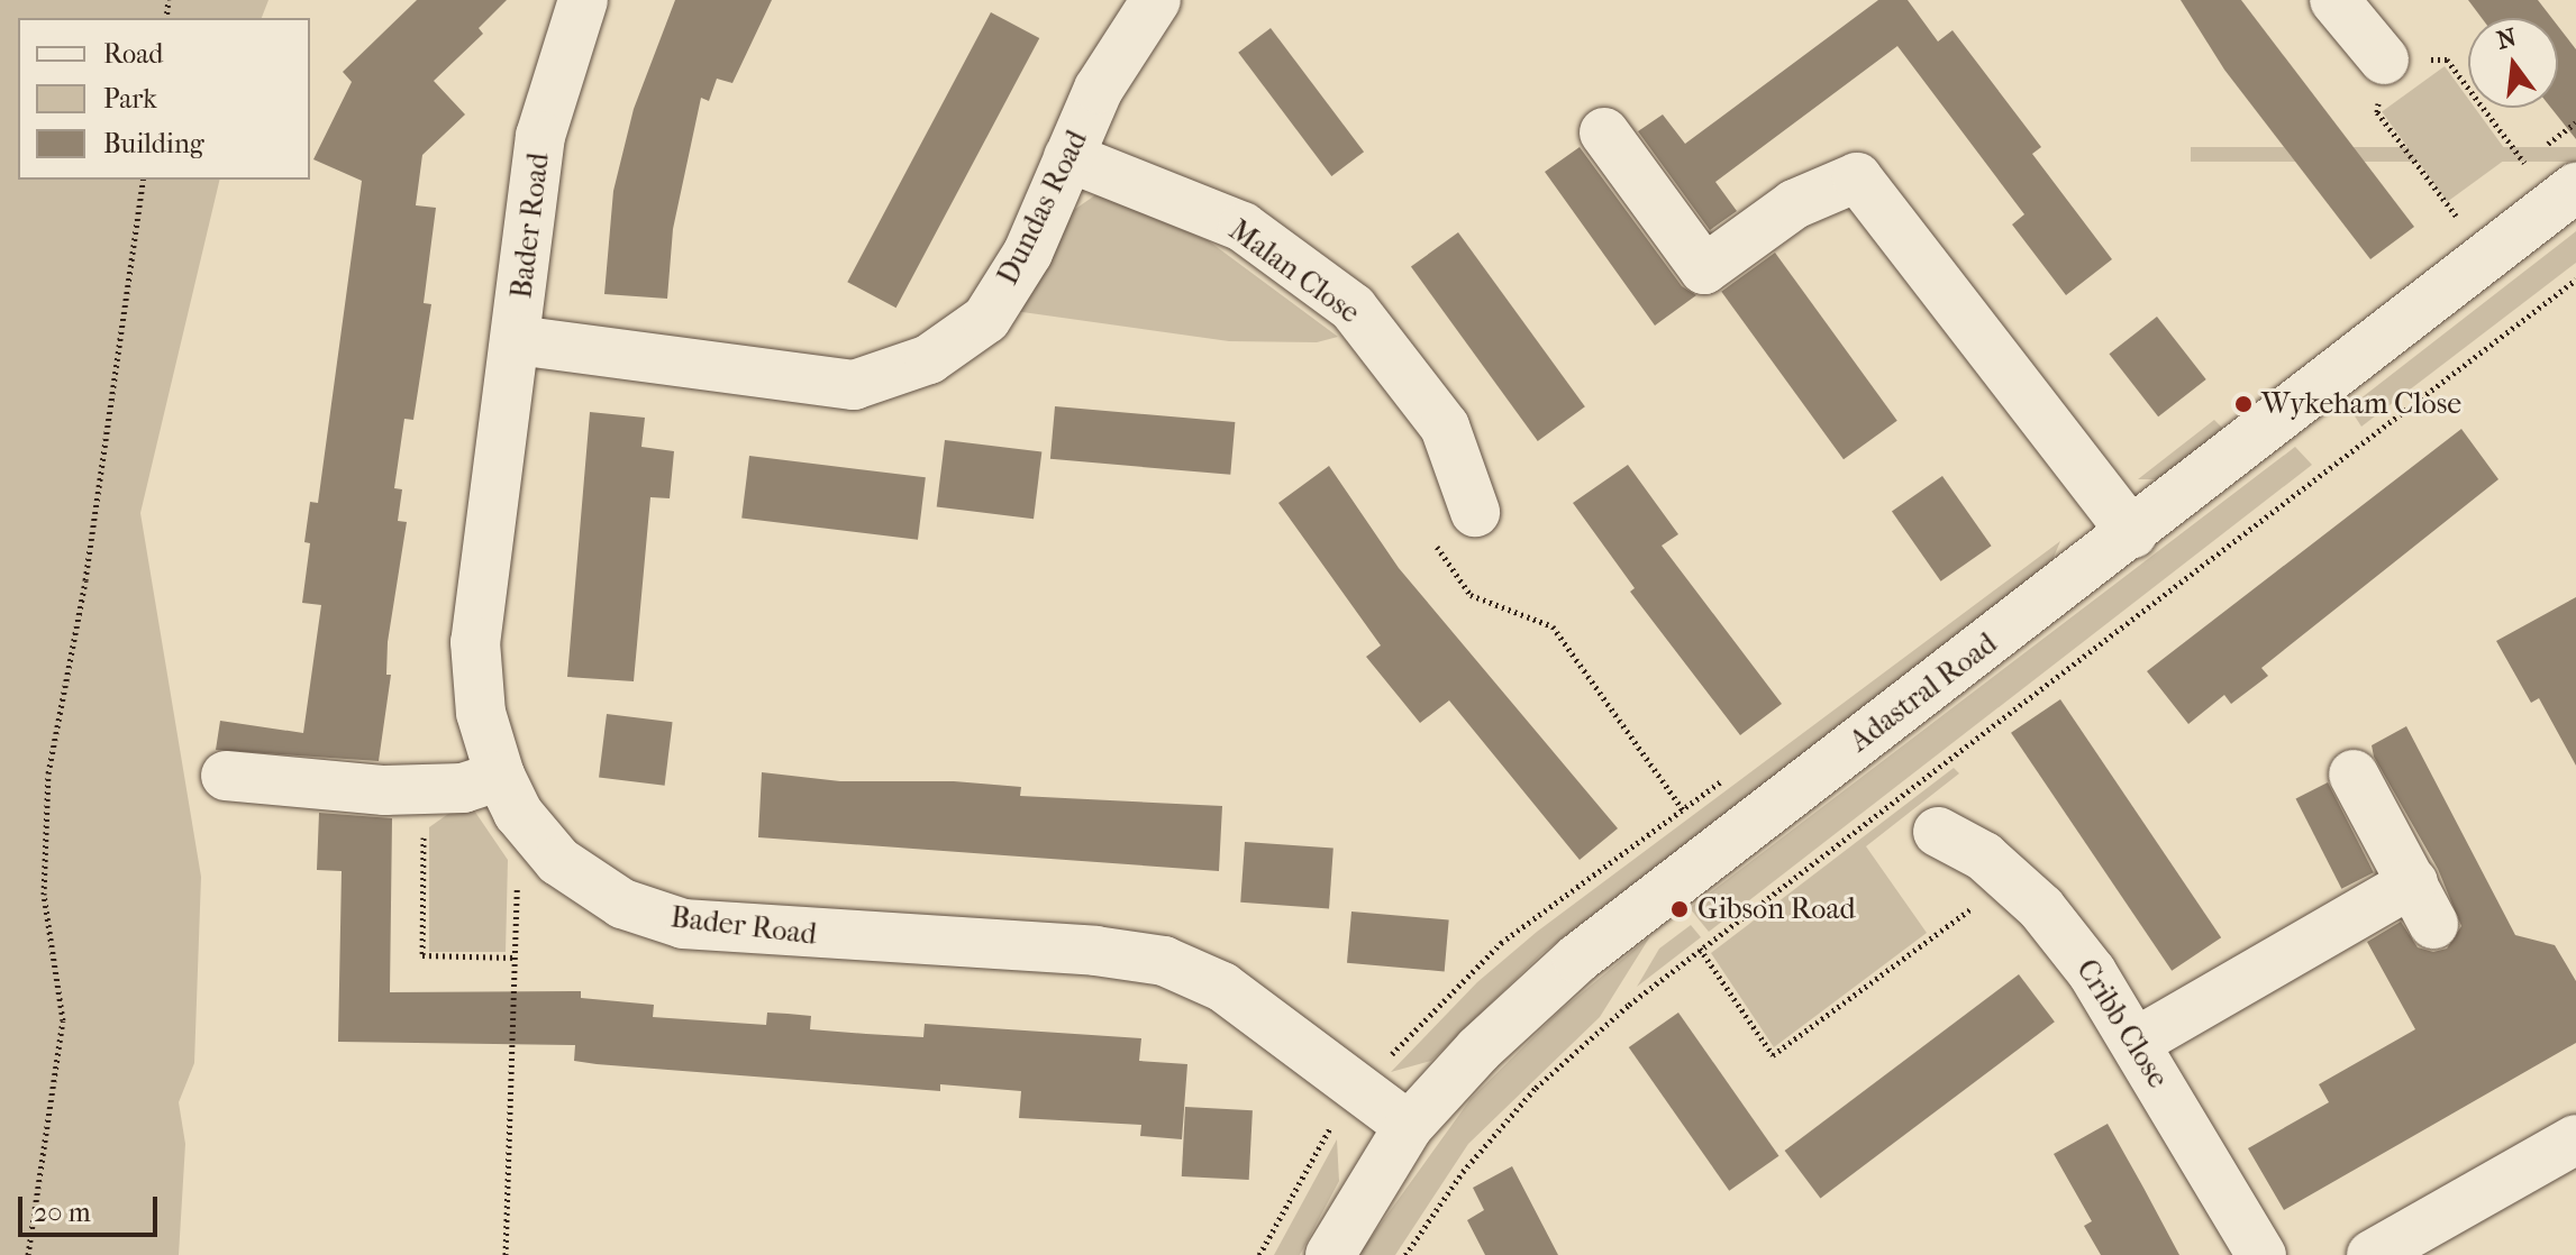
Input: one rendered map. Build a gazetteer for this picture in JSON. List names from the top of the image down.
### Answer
{
  "streets": {
    "street": [
      "Dundas Road",
      "Bader Road",
      "Malan Close",
      "Adastral Road",
      "Cribb Close"
    ]
  },
  "crossings": [
    ["Dundas Road", "Bader Road"],
    ["Dundas Road", "Malan Close"],
    ["Bader Road", "Adastral Road"]
  ],
  "places": ["Wykeham Close", "Gibson Road"],
  "legend": ["Road", "Park", "Building"],
  "scale_bar": "20 m",
  "north": "top"
}
